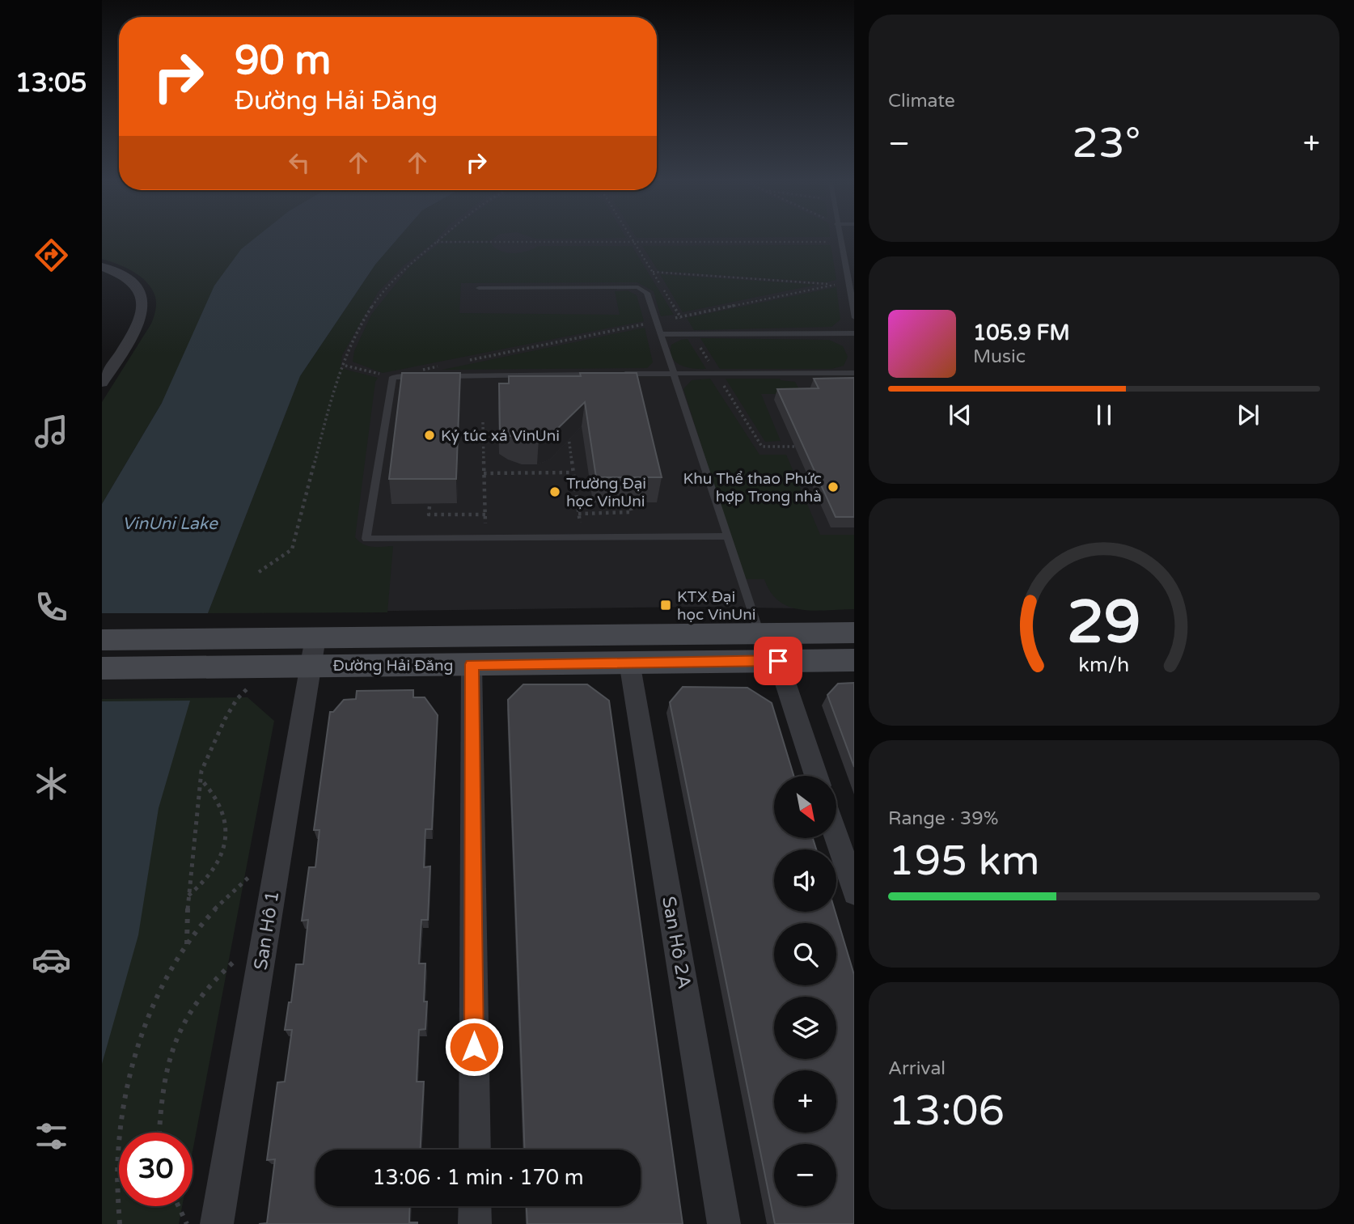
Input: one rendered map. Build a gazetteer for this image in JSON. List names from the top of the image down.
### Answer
{
  "streets": {
    "street": ["Đường Hải Đăng", "San Hô 1", "San Hô 2A"]
  },
  "crossings": [
    ["Đường Hải Đăng", "San Hô 1"],
    ["Đường Hải Đăng", "San Hô 2A"]
  ],
  "water": ["VinUni Lake"],
  "places": {
    "other": ["Ký túc xá VinUni", "Khu Thể thao Phức hợp Trong nhà", "Trường Đại học VinUni"],
    "transit": ["KTX Đại học VinUni"]
  },
  "north": "bottom right",
  "page": {
    "tabs": "13:05",
    "tile": [
      "Climate",
      ["Range · 39%", "195 km"],
      ["Arrival", "13:06"]
    ],
    "turn": ["90 m", "Đường Hải Đăng"],
    "heat": ["−", "23°", "+"],
    "song": ["105.9 FM", "Music"],
    "map_buttons": ["+", "−"],
    "limit": "30",
    "trip": "13:06 · 1 min · 170 m",
    "gauge": ["29", "km/h"]
  }
}
